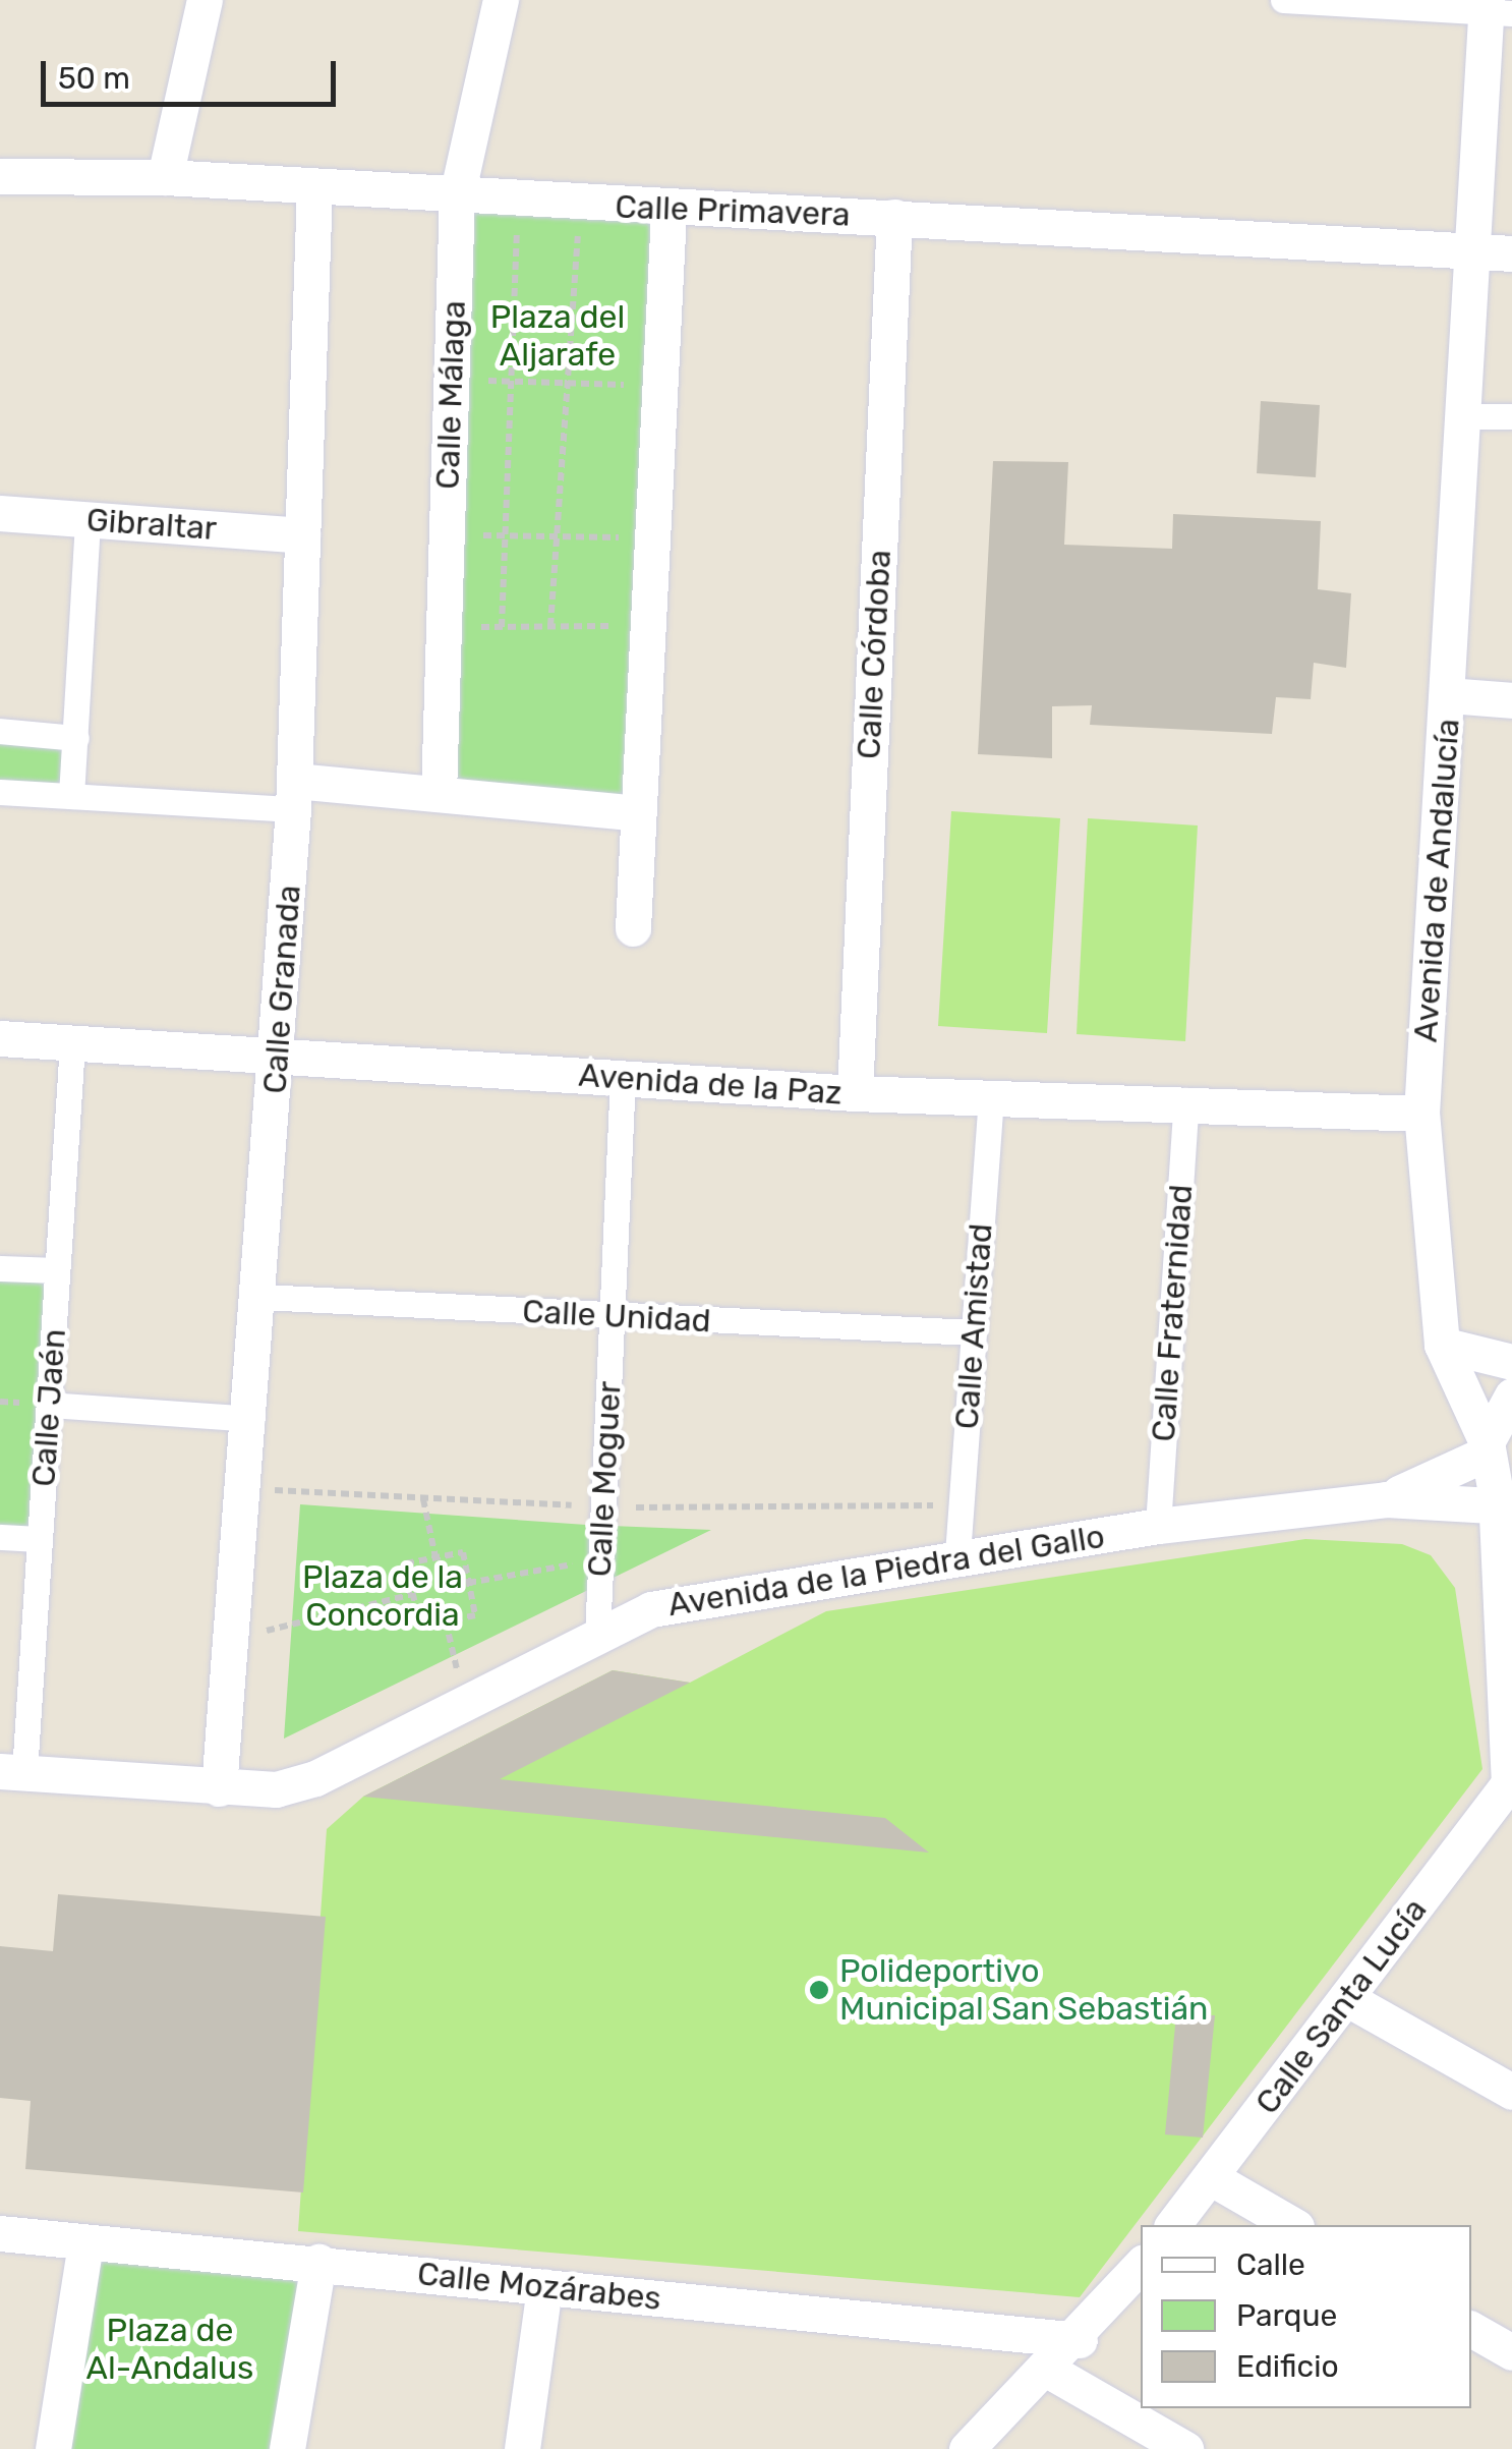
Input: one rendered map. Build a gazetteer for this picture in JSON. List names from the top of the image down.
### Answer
{
  "streets": {
    "street": [
      "Calle Primavera",
      "Calle Málaga",
      "Gibraltar",
      "Calle Córdoba",
      "Avenida de Andalucía",
      "Calle Granada",
      "Avenida de la Paz",
      "Calle Fraternidad",
      "Calle Unidad",
      "Calle Amistad",
      "Calle Jaén",
      "Calle Moguer",
      "Avenida de la Piedra del Gallo",
      "Calle Santa Lucía",
      "Calle Mozárabes"
    ]
  },
  "crossings": [
    ["Calle Primavera", "Calle Málaga"],
    ["Calle Primavera", "Calle Córdoba"],
    ["Calle Primavera", "Avenida de Andalucía"],
    ["Calle Primavera", "Calle Granada"],
    ["Gibraltar", "Calle Granada"],
    ["Calle Córdoba", "Avenida de la Paz"],
    ["Avenida de Andalucía", "Avenida de la Paz"],
    ["Avenida de Andalucía", "Avenida de la Piedra del Gallo"],
    ["Avenida de Andalucía", "Calle Santa Lucía"],
    ["Calle Granada", "Avenida de la Paz"],
    ["Calle Granada", "Calle Unidad"],
    ["Calle Granada", "Avenida de la Piedra del Gallo"],
    ["Avenida de la Paz", "Calle Fraternidad"],
    ["Avenida de la Paz", "Calle Amistad"],
    ["Avenida de la Paz", "Calle Jaén"],
    ["Avenida de la Paz", "Calle Moguer"],
    ["Calle Fraternidad", "Avenida de la Piedra del Gallo"],
    ["Calle Unidad", "Calle Amistad"],
    ["Calle Unidad", "Calle Moguer"],
    ["Calle Amistad", "Avenida de la Piedra del Gallo"],
    ["Calle Jaén", "Avenida de la Piedra del Gallo"],
    ["Calle Moguer", "Avenida de la Piedra del Gallo"],
    ["Avenida de la Piedra del Gallo", "Calle Santa Lucía"]
  ],
  "parks": ["Plaza del Aljarafe", "Plaza de la Concordia", "Plaza de Al-Andalus"],
  "places": ["Polideportivo Municipal San Sebastián"],
  "legend": ["Calle", "Parque", "Edificio"],
  "scale_bar": "50 m"
}
